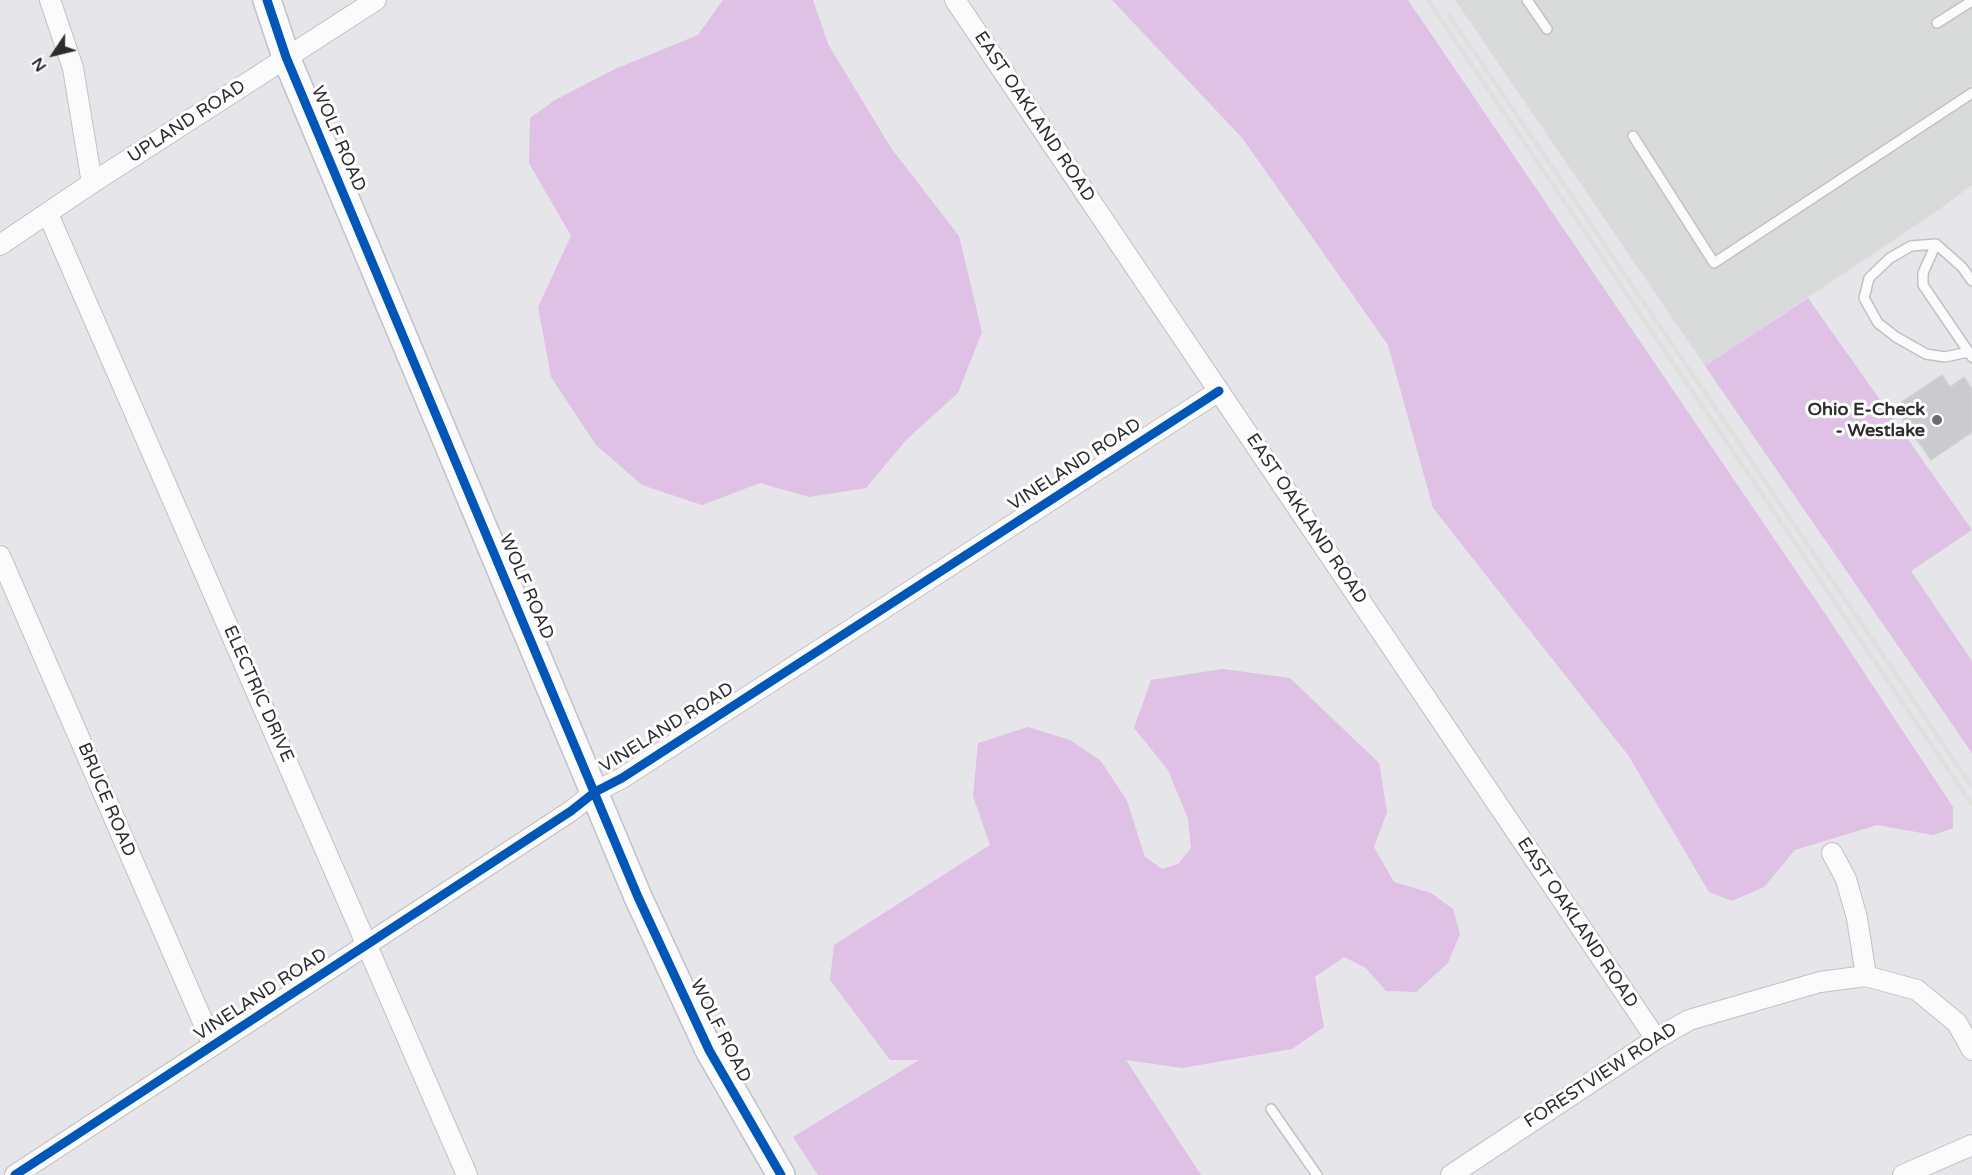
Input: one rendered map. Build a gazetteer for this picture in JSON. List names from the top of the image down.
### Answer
{
  "streets": {
    "street": [
      "EAST OAKLAND ROAD",
      "UPLAND ROAD",
      "WOLF ROAD",
      "VINELAND ROAD",
      "ELECTRIC DRIVE",
      "BRUCE ROAD",
      "FORESTVIEW ROAD"
    ]
  },
  "crossings": [
    ["EAST OAKLAND ROAD", "VINELAND ROAD"],
    ["EAST OAKLAND ROAD", "FORESTVIEW ROAD"],
    ["UPLAND ROAD", "WOLF ROAD"],
    ["UPLAND ROAD", "ELECTRIC DRIVE"],
    ["WOLF ROAD", "VINELAND ROAD"],
    ["VINELAND ROAD", "ELECTRIC DRIVE"],
    ["VINELAND ROAD", "BRUCE ROAD"]
  ],
  "places": ["Ohio E-Check - Westlake"],
  "north": "bottom left"
}
